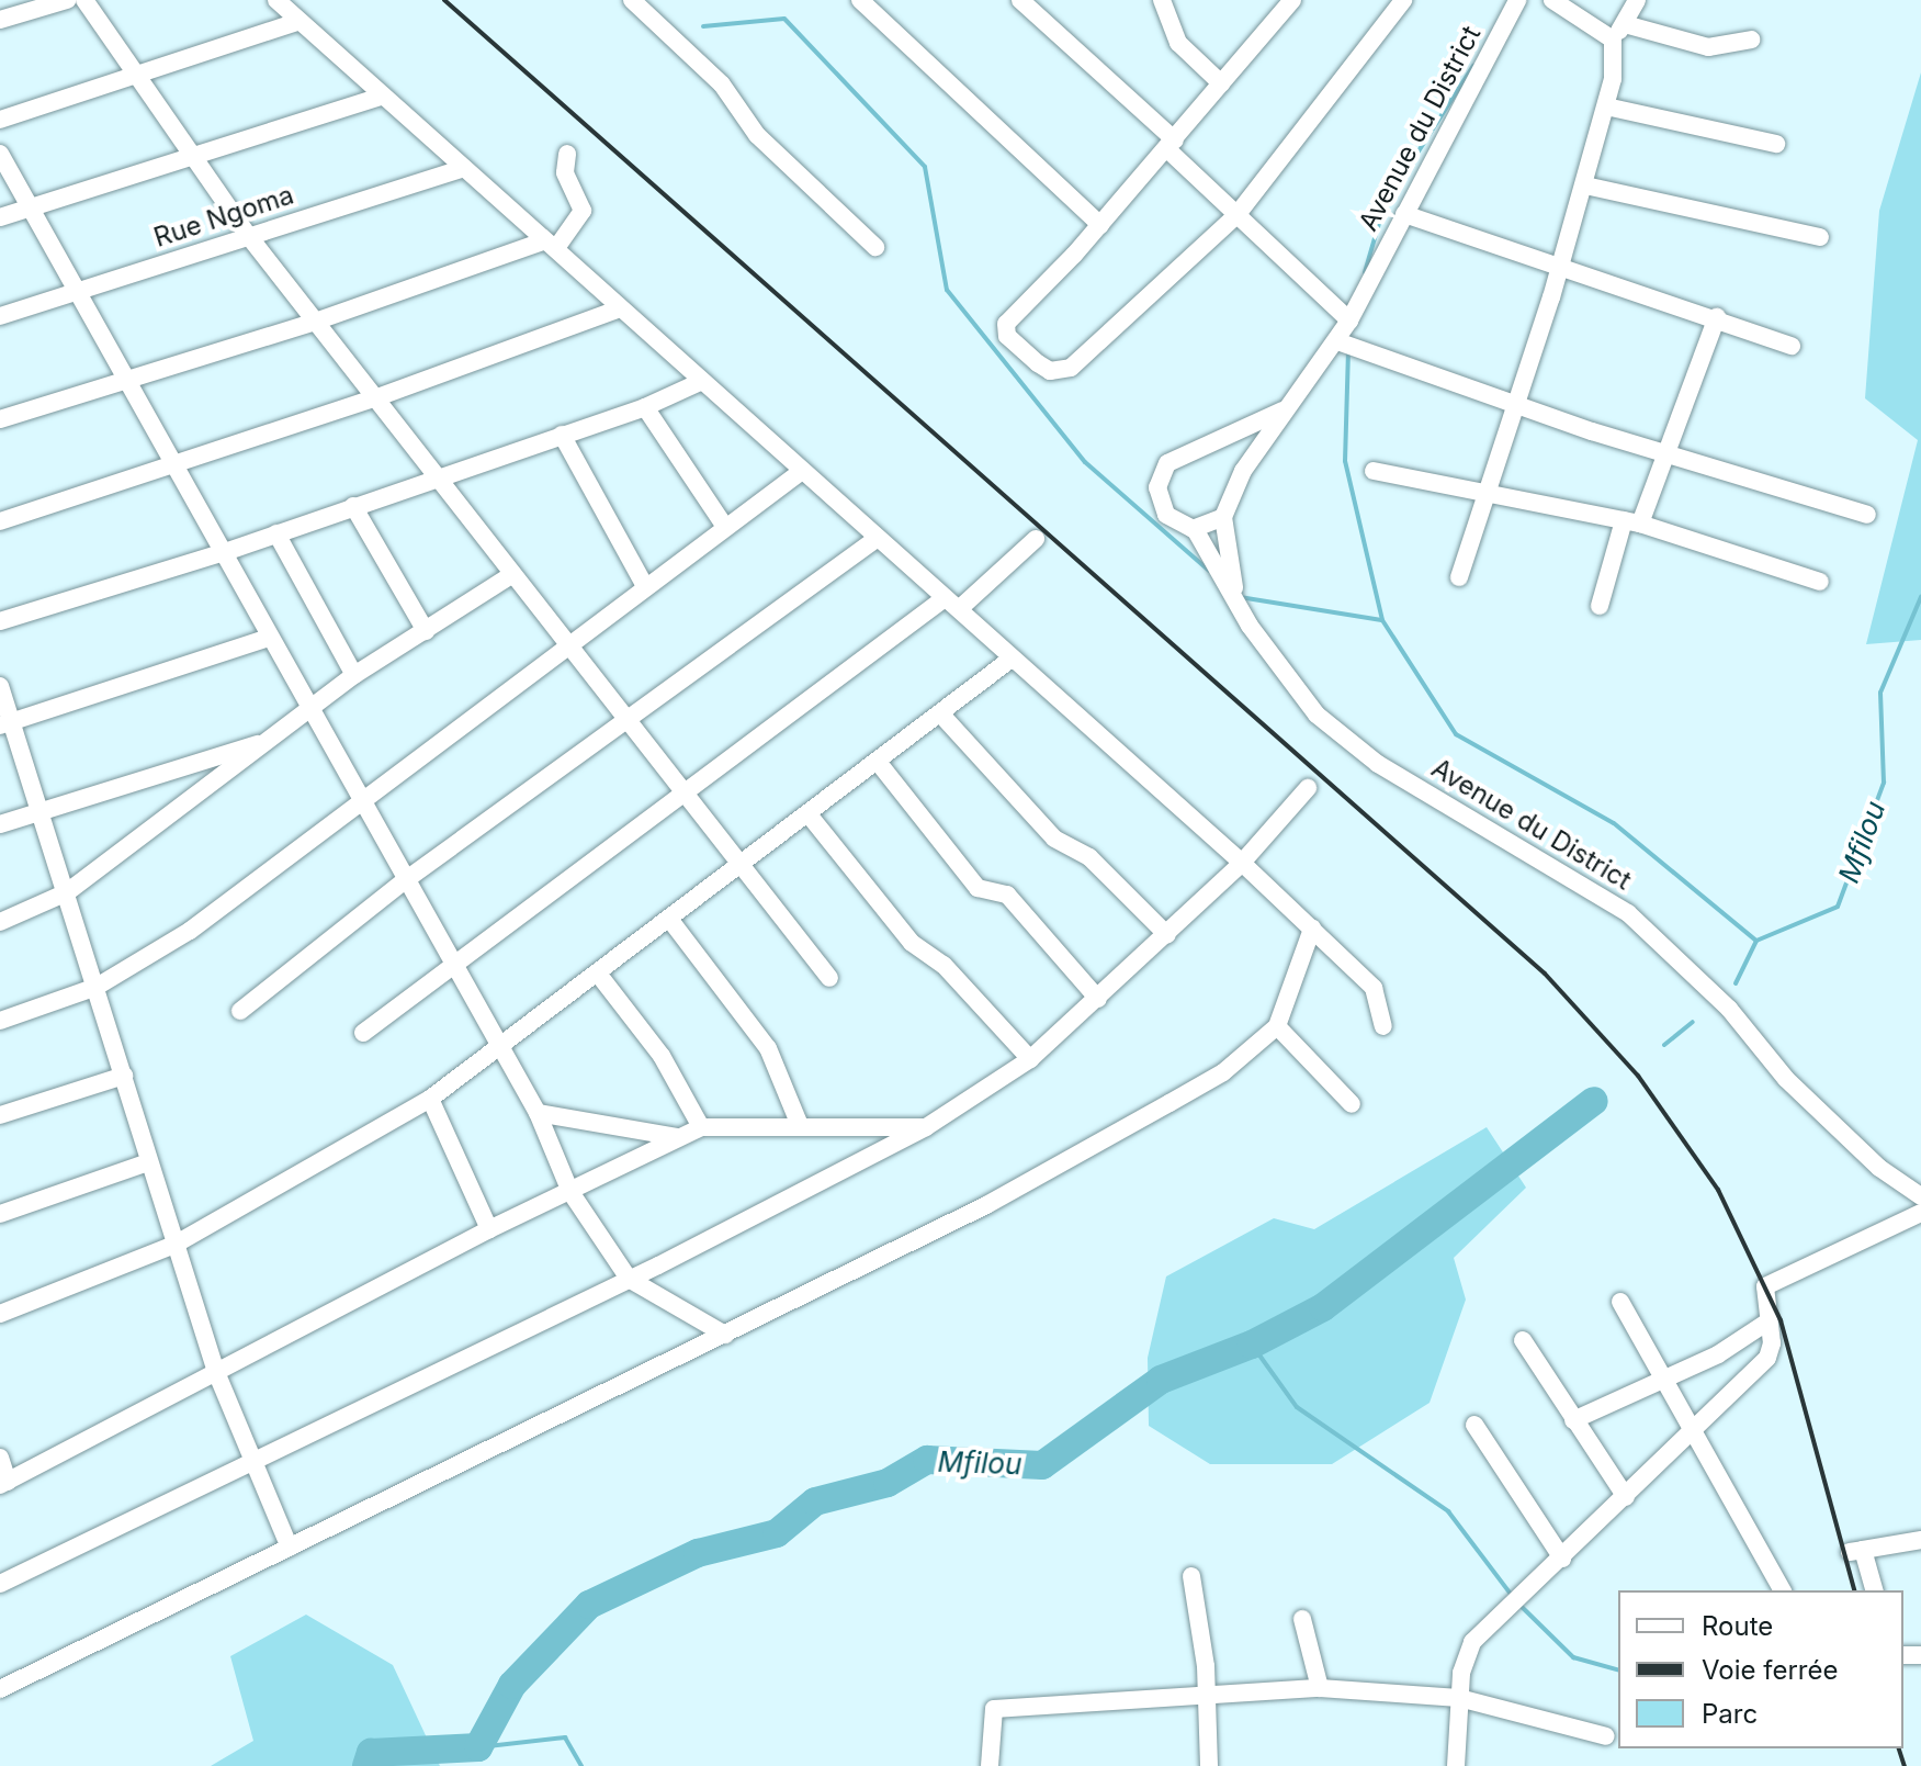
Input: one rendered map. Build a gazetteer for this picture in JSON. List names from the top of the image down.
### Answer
{
  "streets": {
    "street": ["Avenue du District", "Rue Ngoma"]
  },
  "water": ["Mfilou"],
  "legend": ["Route", "Voie ferrée", "Parc"]
}
